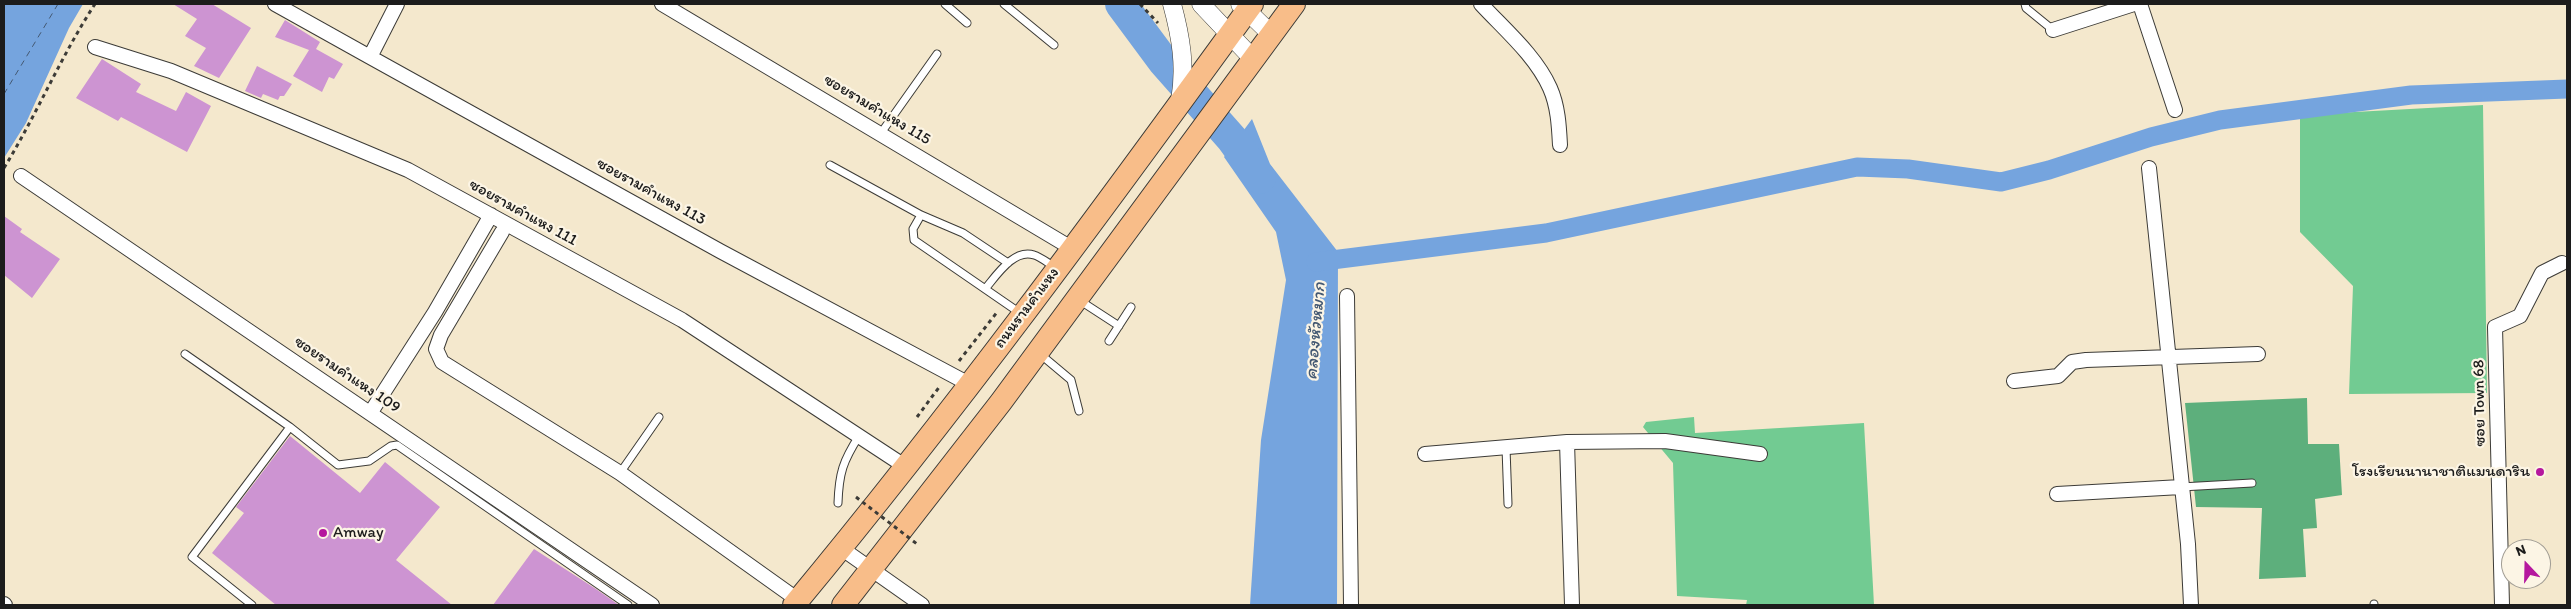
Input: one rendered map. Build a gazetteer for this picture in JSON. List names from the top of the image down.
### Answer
{
  "streets": {
    "main road": ["ถนนรามคำแหง"],
    "street": [
      "ซอยรามคำแหง 115",
      "ซอยรามคำแหง 113",
      "ซอยรามคำแหง 111",
      "ซอยรามคำแหง 109",
      "ซอย Town 68"
    ]
  },
  "crossings": [
    ["ซอยรามคำแหง 115", "ถนนรามคำแหง"],
    ["ซอยรามคำแหง 113", "ถนนรามคำแหง"],
    ["ซอยรามคำแหง 111", "ถนนรามคำแหง"]
  ],
  "water": ["คลองหัวหมาก"],
  "places": ["โรงเรียนนานาชาติแมนดาริน", "Amway"],
  "north": "top"
}
